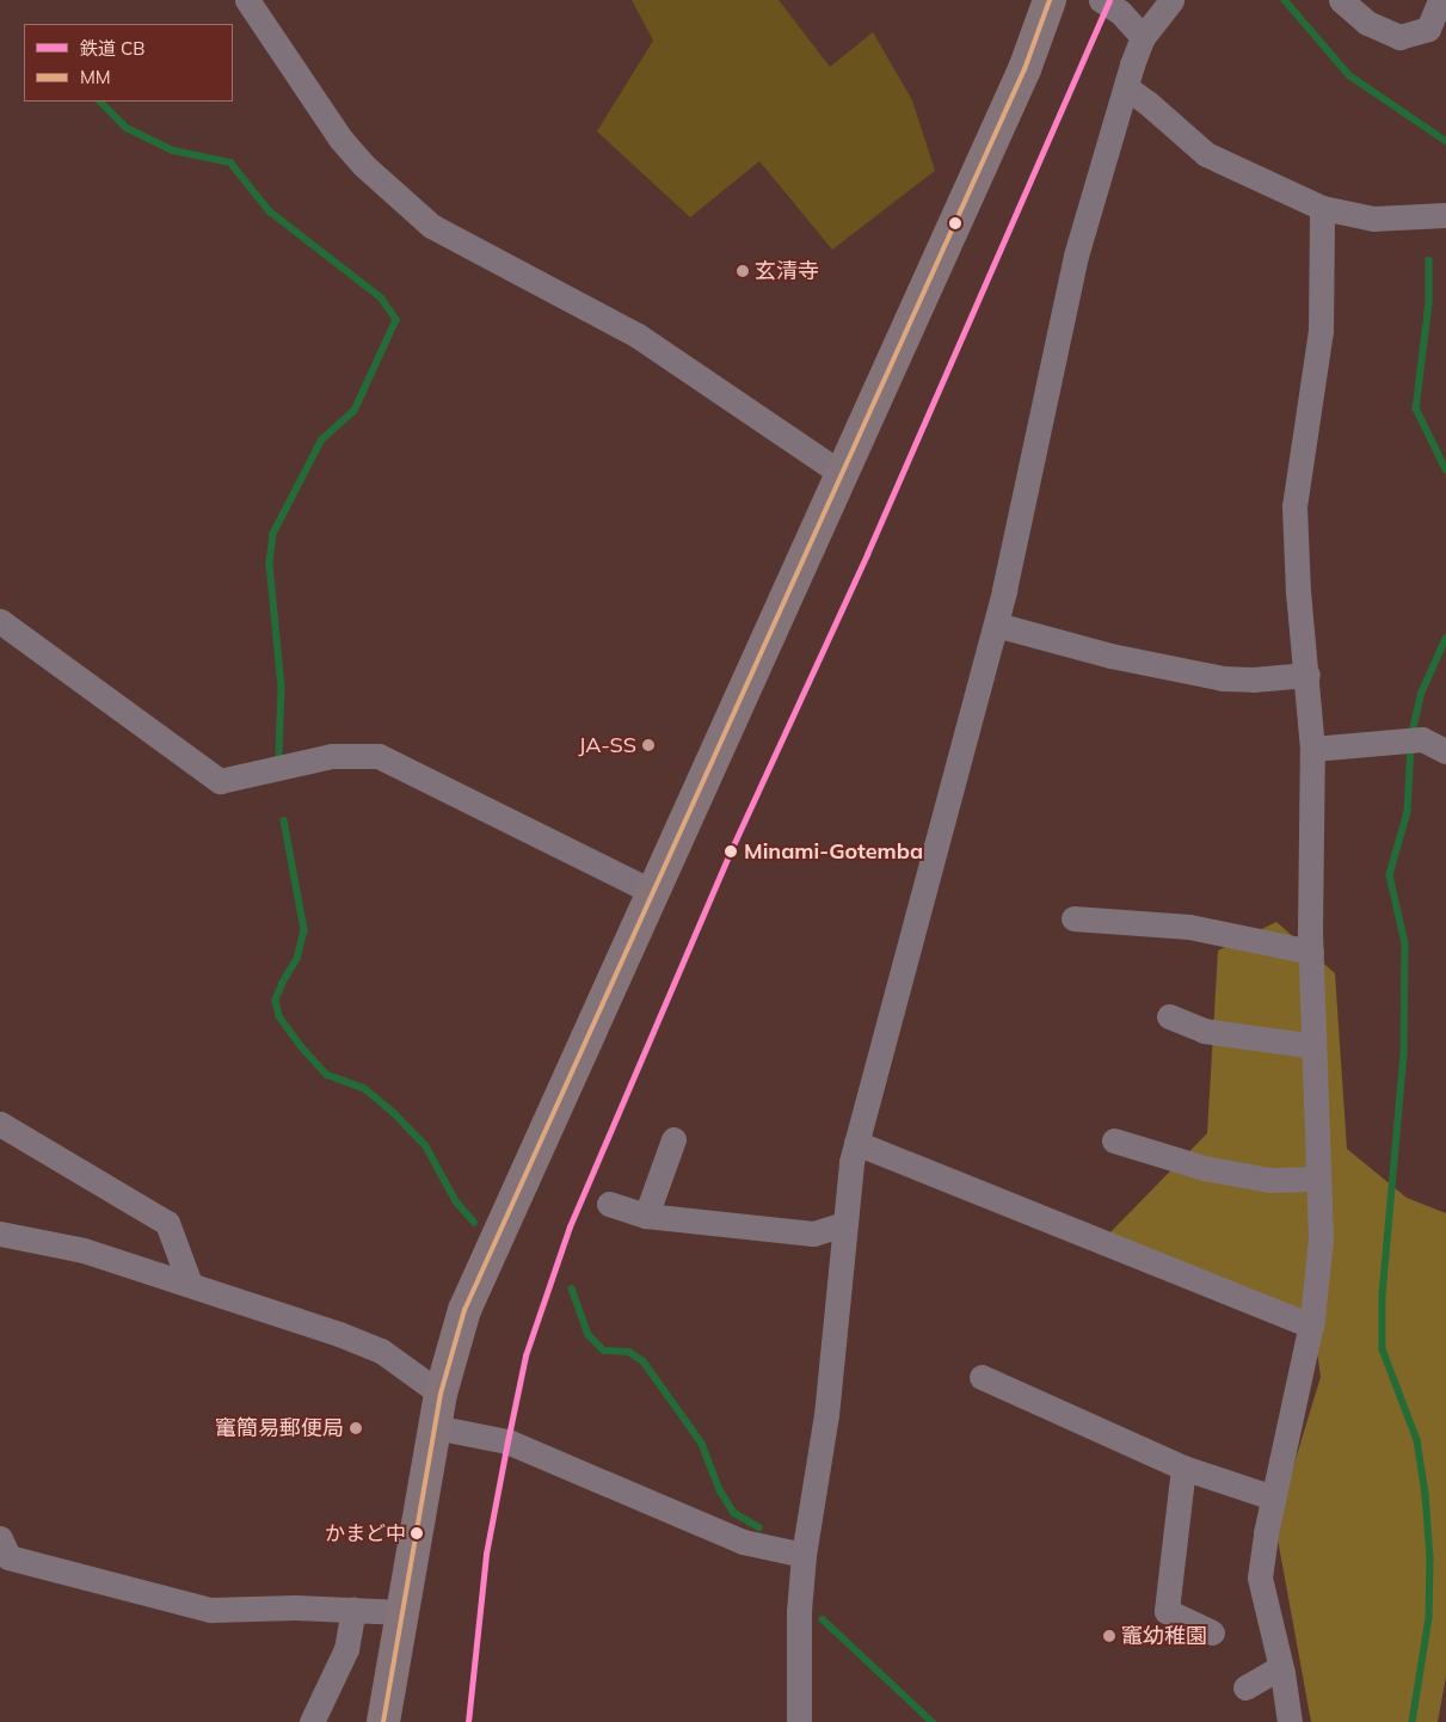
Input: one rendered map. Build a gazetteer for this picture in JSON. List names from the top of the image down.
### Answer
{
  "places": [
    "玄清寺",
    "JA-SS",
    "Minami-Gotemba",
    "竃簡易郵便局",
    "かまど中",
    "竈幼稚園"
  ],
  "lines": ["rail line CB", "transit line MM"],
  "legend": ["鉄道 CB", "MM"]
}
